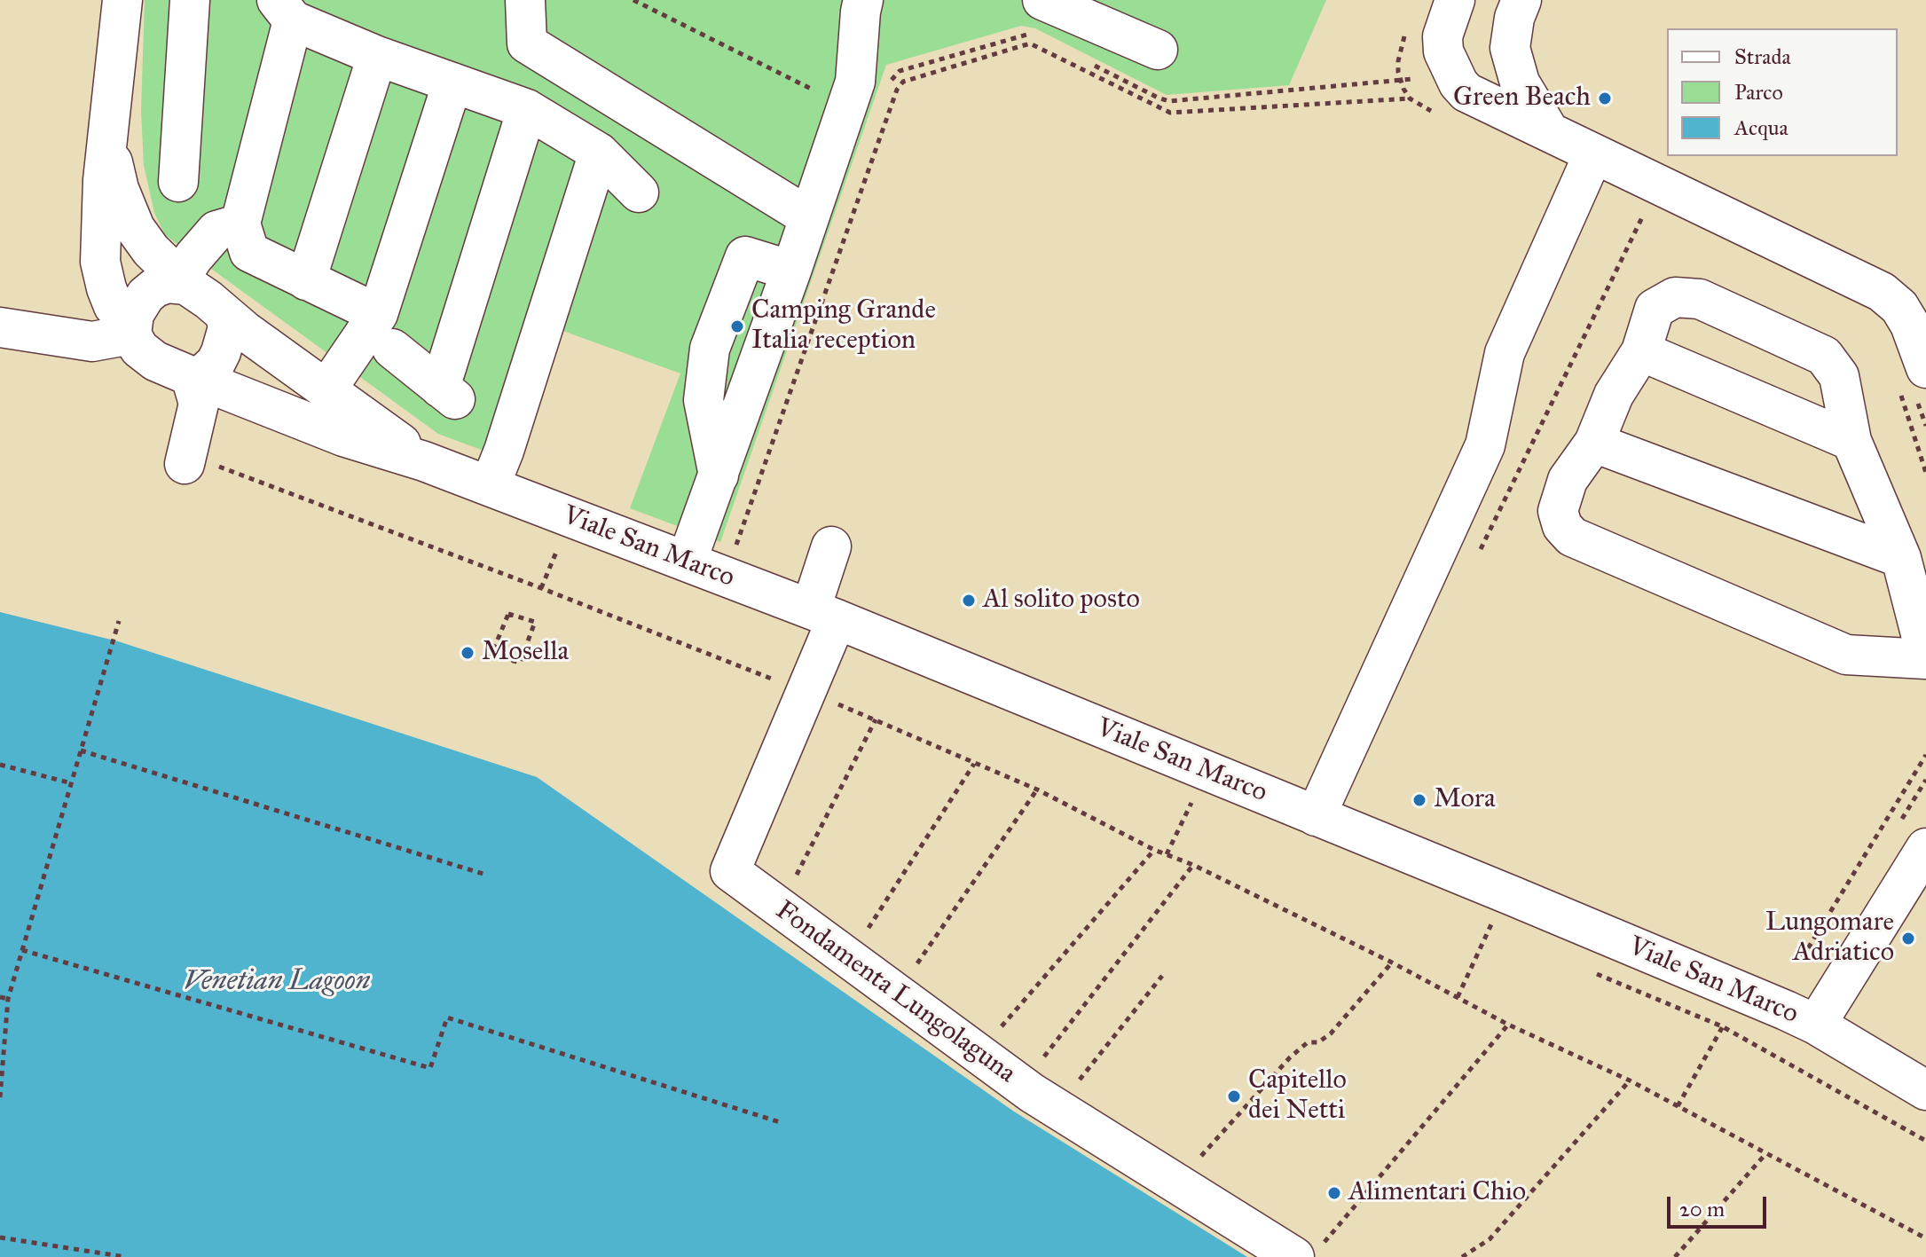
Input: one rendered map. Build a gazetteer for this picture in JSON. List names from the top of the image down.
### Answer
{
  "streets": {
    "street": ["Viale San Marco", "Fondamenta Lungolaguna"]
  },
  "crossings": [
    ["Viale San Marco", "Fondamenta Lungolaguna"]
  ],
  "water": ["Venetian Lagoon"],
  "places": [
    "Green Beach",
    "Camping Grande Italia reception",
    "Al solito posto",
    "Mosella",
    "Mora",
    "Lungomare Adriatico",
    "Capitello dei Netti",
    "Alimentari Chio"
  ],
  "legend": ["Strada", "Parco", "Acqua"],
  "scale_bar": "20 m"
}
